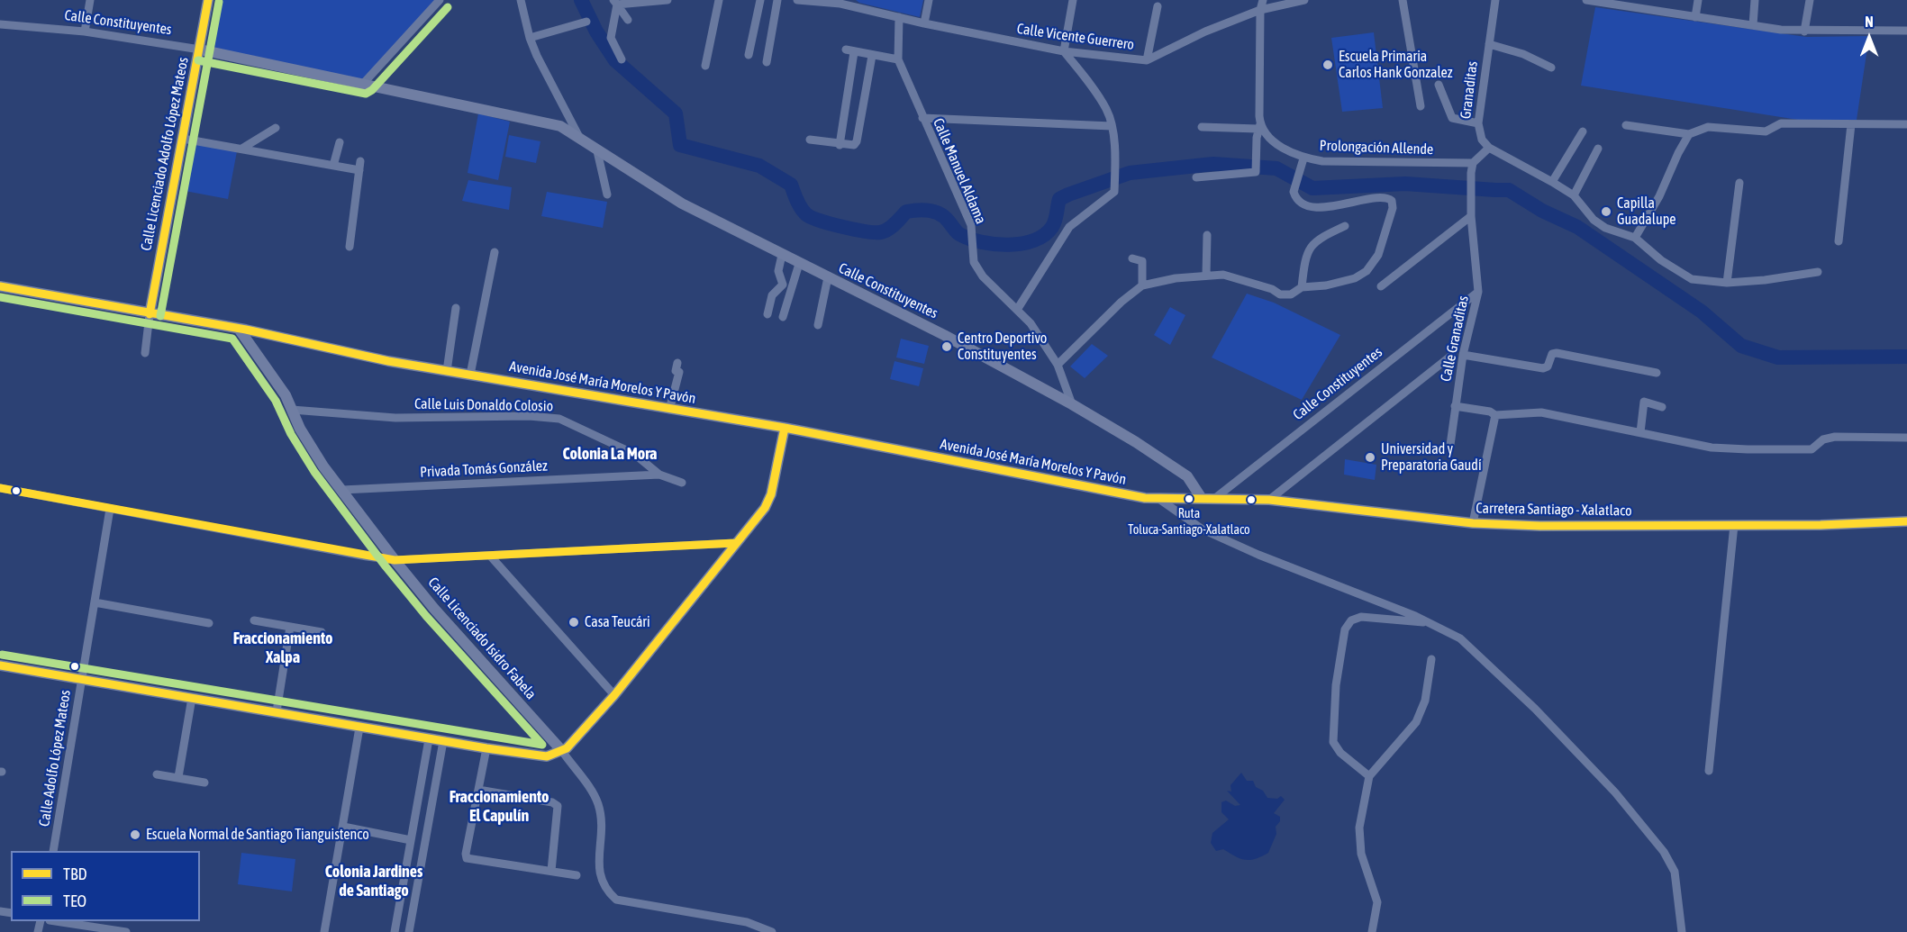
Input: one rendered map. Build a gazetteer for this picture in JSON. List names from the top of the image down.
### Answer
{
  "streets": {
    "main road": [
      "Calle Constituyentes",
      "Calle Licenciado Adolfo López Mateos",
      "Avenida José María Morelos Y Pavón",
      "Carretera Santiago - Xalatlaco",
      "Calle Licenciado Isidro Fabela"
    ],
    "street": [
      "Calle Vicente Guerrero",
      "Granaditas",
      "Prolongación Allende",
      "Calle Manuel Aldama",
      "Calle Granaditas",
      "Calle Luis Donaldo Colosio",
      "Privada Tomás González",
      "Calle Adolfo López Mateos"
    ]
  },
  "crossings": [
    ["Calle Constituyentes", "Calle Licenciado Adolfo López Mateos"],
    ["Calle Constituyentes", "Calle Manuel Aldama"],
    ["Calle Constituyentes", "Calle Granaditas"],
    ["Calle Constituyentes", "Avenida José María Morelos Y Pavón"],
    ["Calle Constituyentes", "Carretera Santiago - Xalatlaco"],
    ["Calle Vicente Guerrero", "Calle Manuel Aldama"],
    ["Prolongación Allende", "Calle Granaditas"],
    ["Calle Licenciado Adolfo López Mateos", "Avenida José María Morelos Y Pavón"],
    ["Avenida José María Morelos Y Pavón", "Carretera Santiago - Xalatlaco"],
    ["Avenida José María Morelos Y Pavón", "Calle Licenciado Isidro Fabela"],
    ["Calle Luis Donaldo Colosio", "Privada Tomás González"],
    ["Calle Luis Donaldo Colosio", "Calle Licenciado Isidro Fabela"],
    ["Privada Tomás González", "Calle Licenciado Isidro Fabela"]
  ],
  "districts": [
    "Colonia La Mora",
    "Fraccionamiento Xalpa",
    "Fraccionamiento El Capulín",
    "Colonia Jardines de Santiago"
  ],
  "places": [
    "Escuela Primaria Carlos Hank Gonzalez",
    "Capilla Guadalupe",
    "Centro Deportivo Constituyentes",
    "Universidad y Preparatoria Gaudí",
    "Ruta Toluca-Santiago-Xalatlaco",
    "Casa Teucári",
    "Escuela Normal de Santiago Tianguistenco"
  ],
  "lines": ["transit line TBD", "transit line TEO"],
  "legend": ["TBD", "TEO"],
  "north": "top"
}
